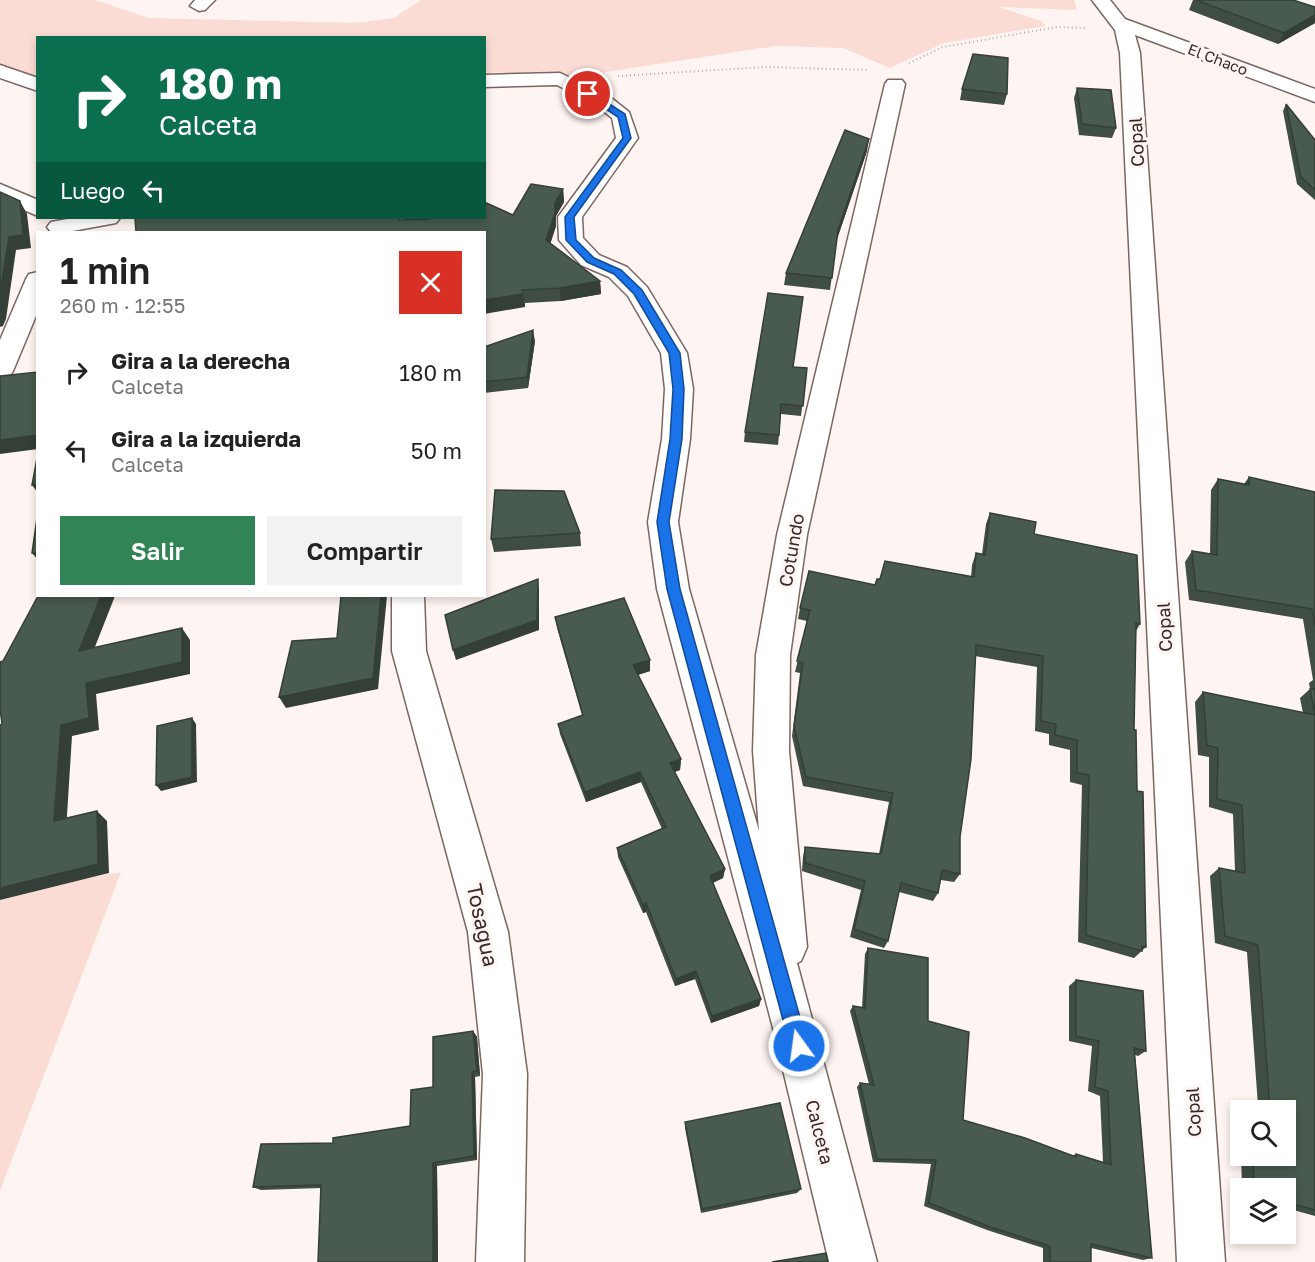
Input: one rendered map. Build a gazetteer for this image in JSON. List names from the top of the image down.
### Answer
{
  "streets": {
    "street": [
      "El Chaco",
      "Copal",
      "Cotundo",
      "Tosagua",
      "Calceta"
    ]
  },
  "crossings": [
    ["El Chaco", "Copal"],
    ["Cotundo", "Calceta"]
  ],
  "page": {
    "turn": ["180 m", "Calceta"],
    "then": "Luego",
    "heading": ["1 min", "260 m · 12:55"],
    "list": [
      {
        "name": "Gira a la derecha",
        "note": "Calceta",
        "value": "180 m"
      },
      {
        "name": "Gira a la izquierda",
        "note": "Calceta",
        "value": "50 m"
      }
    ],
    "buttons": ["Salir", "Compartir"]
  }
}
